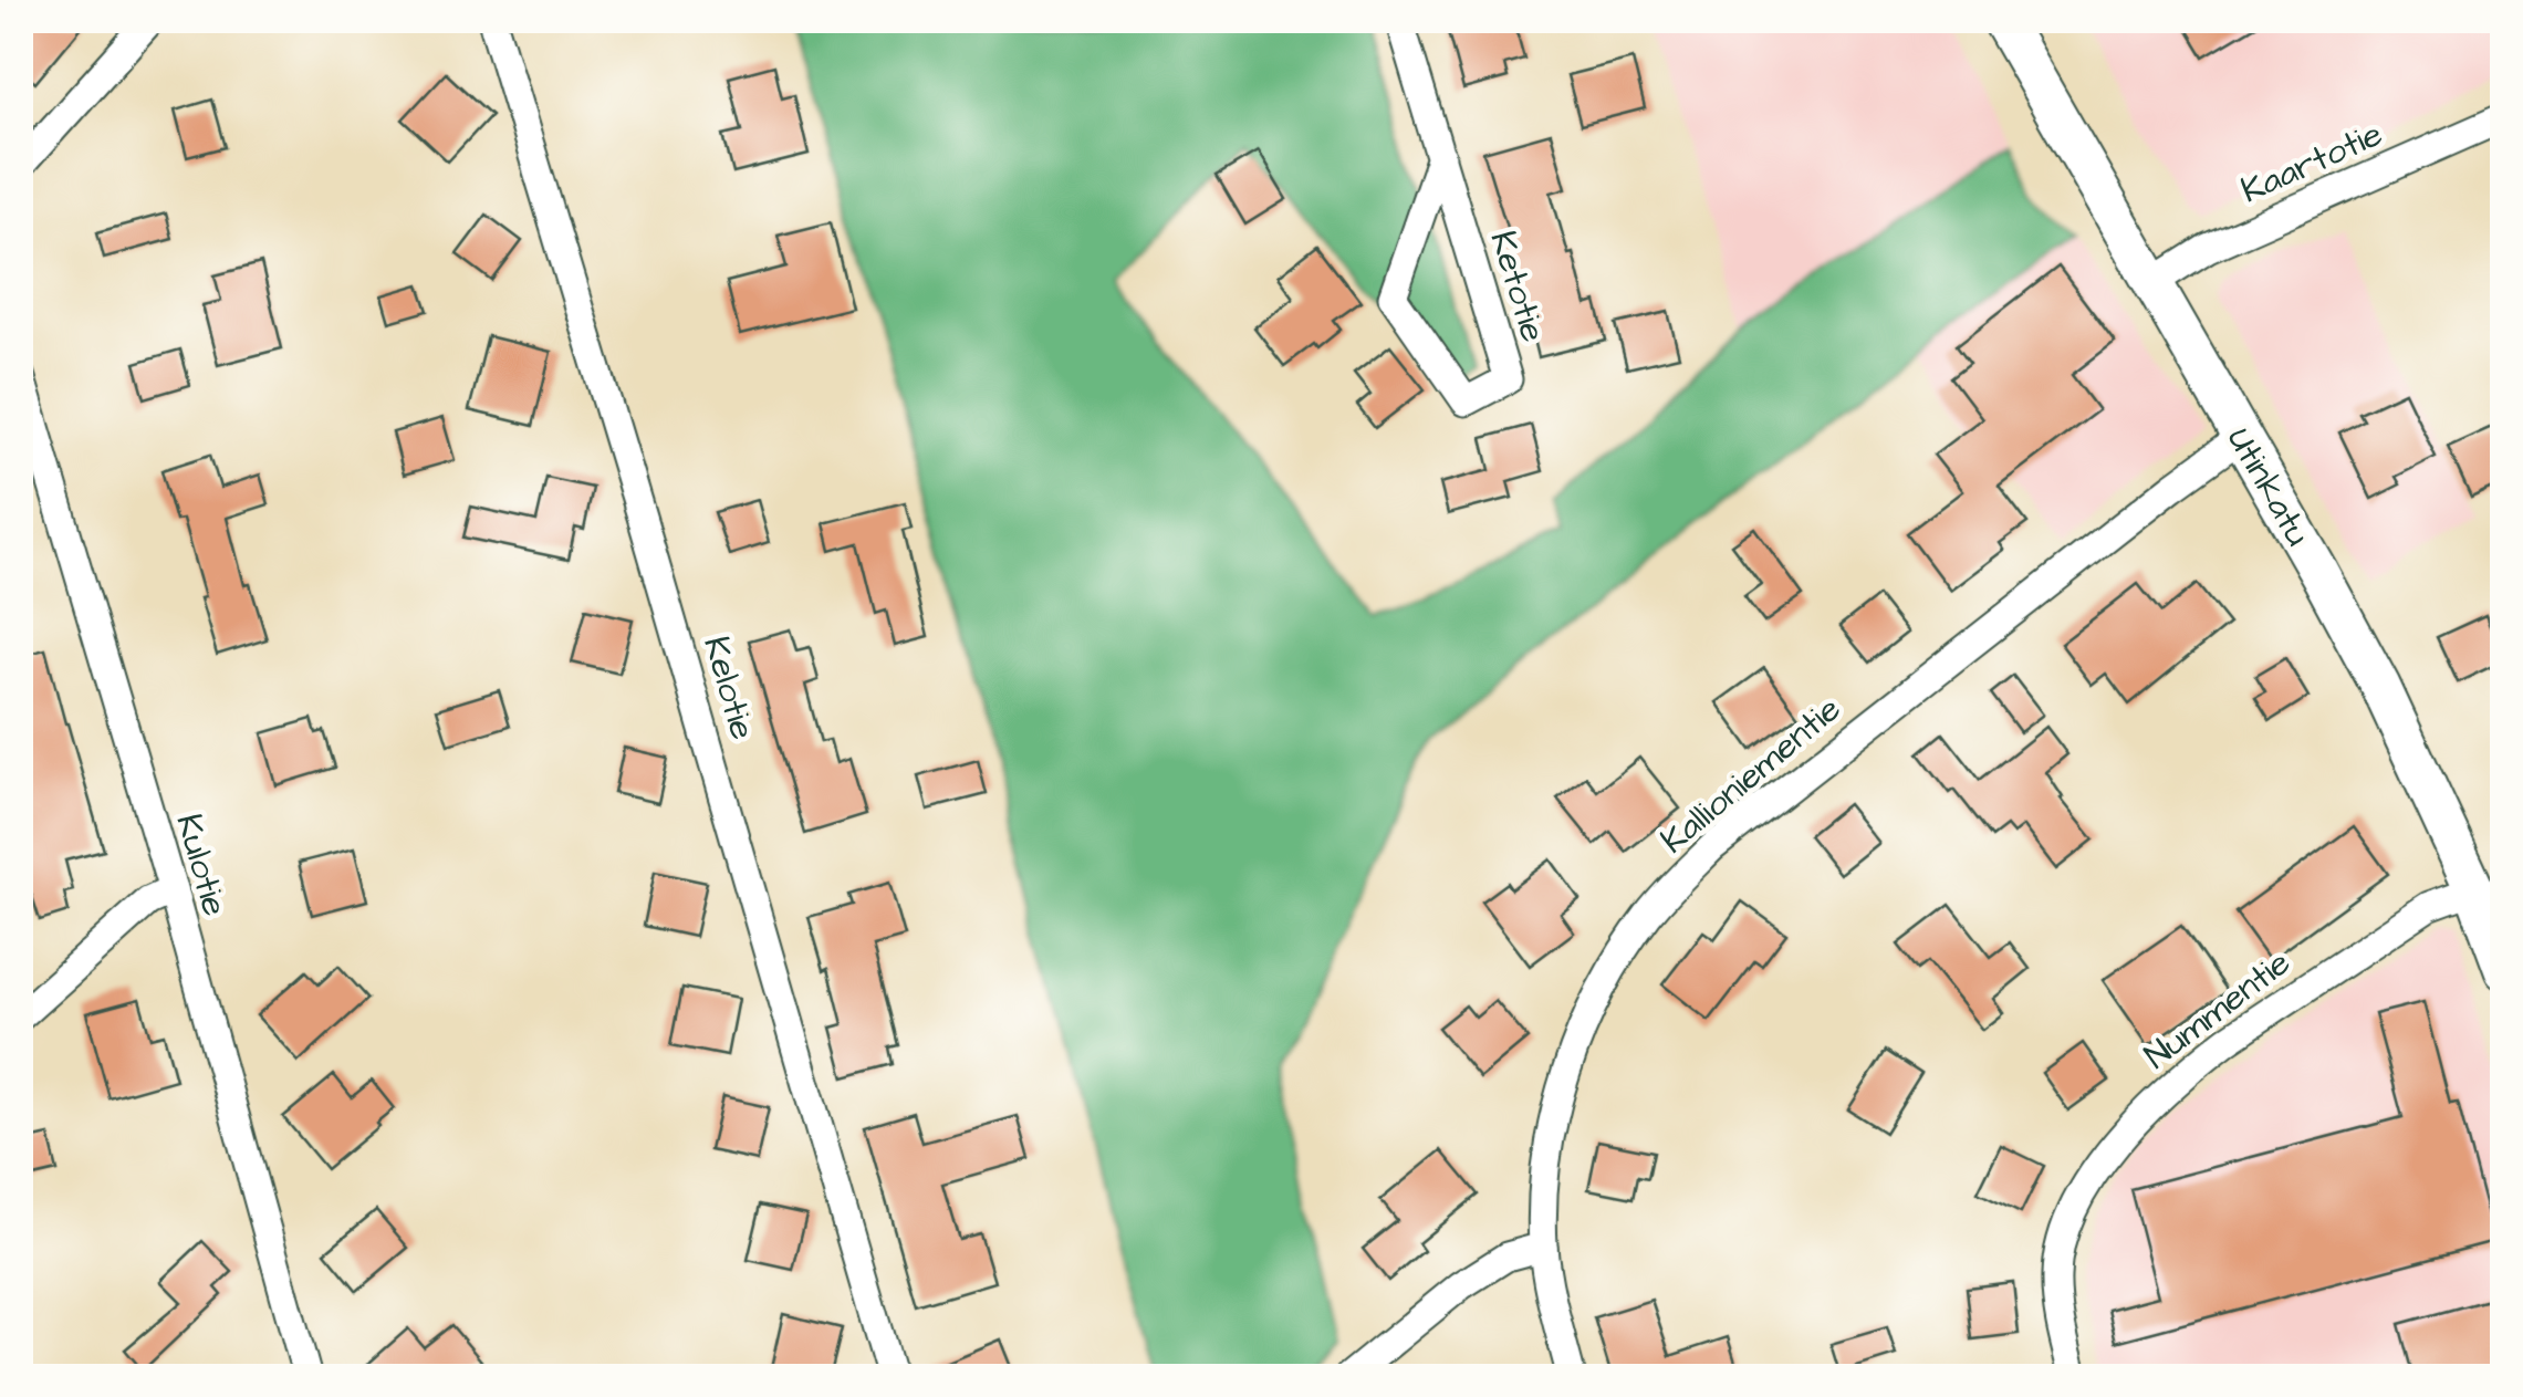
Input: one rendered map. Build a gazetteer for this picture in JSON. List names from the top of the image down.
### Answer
{
  "streets": {
    "street": [
      "Kaartotie",
      "Ketotie",
      "Utinkatu",
      "Kelotie",
      "Kallioniementie",
      "Kulotie",
      "Nummentie"
    ]
  },
  "crossings": [
    ["Kaartotie", "Utinkatu"],
    ["Utinkatu", "Kallioniementie"],
    ["Utinkatu", "Nummentie"]
  ]
}
